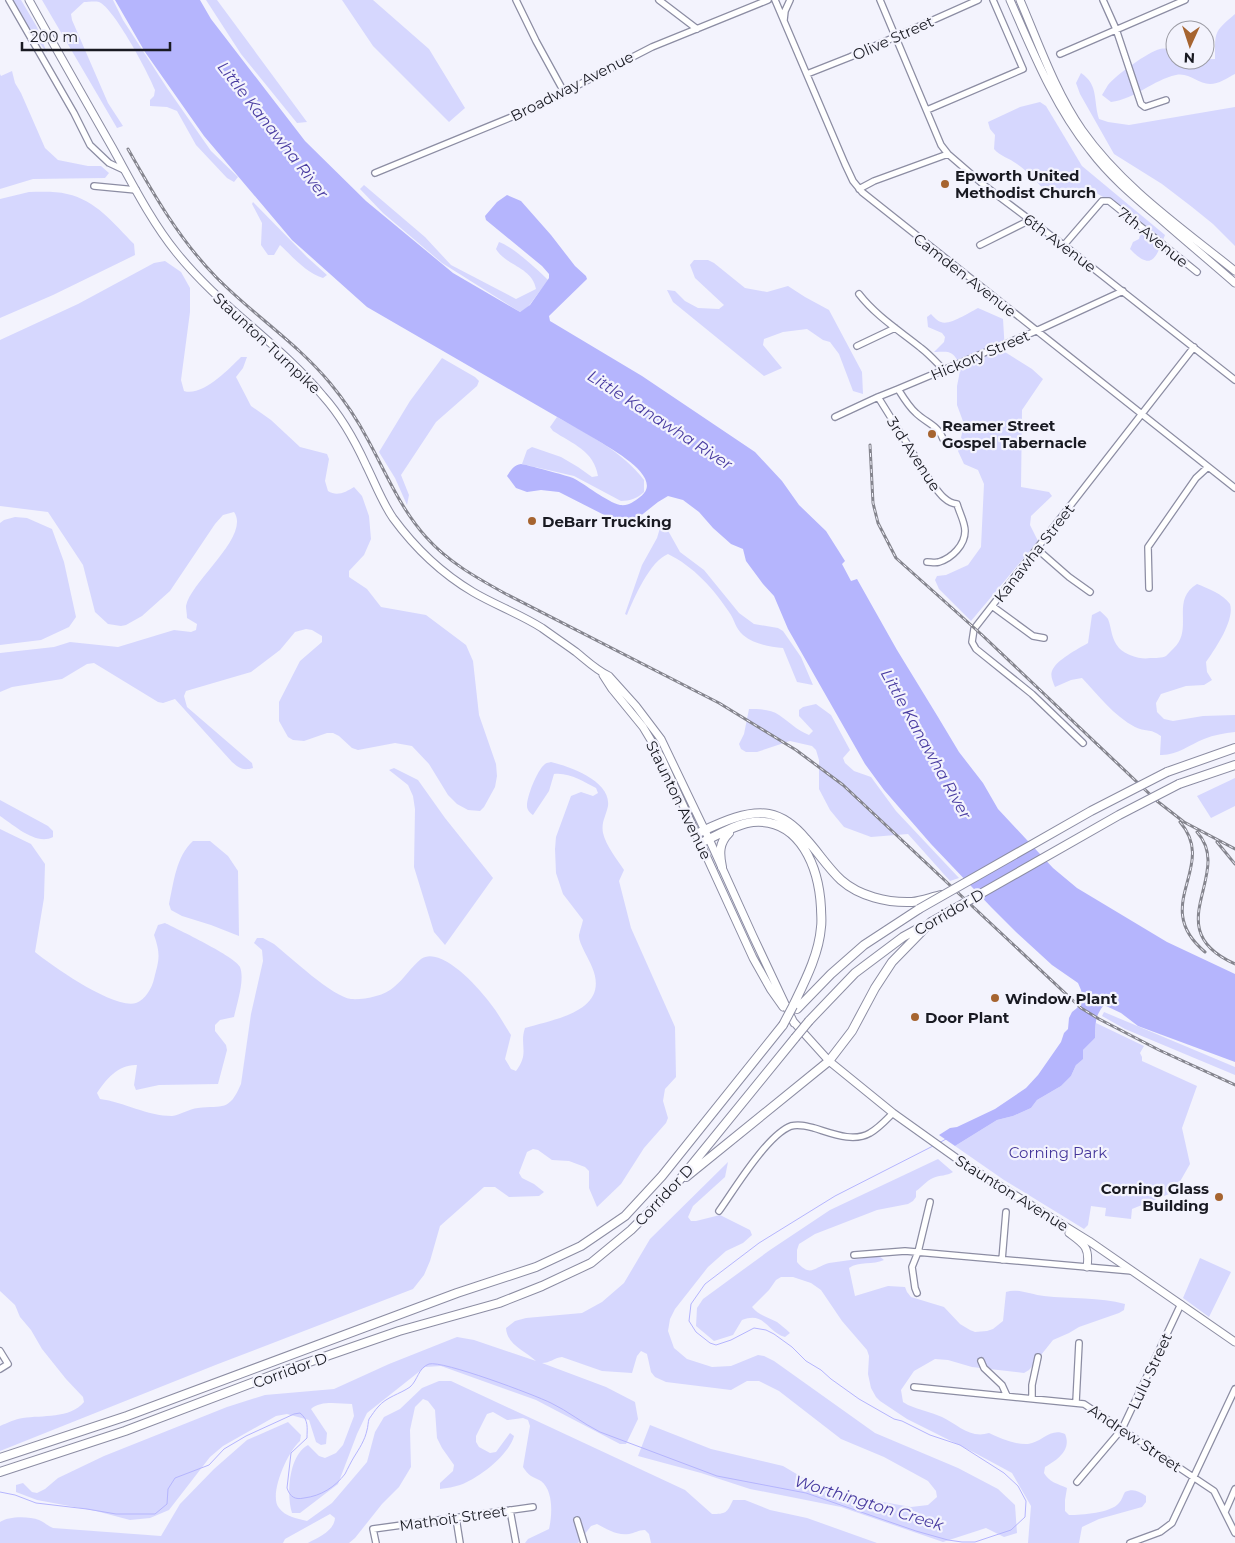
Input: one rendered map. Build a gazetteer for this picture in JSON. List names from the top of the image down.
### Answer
{
  "streets": {
    "highway": ["Corridor D"],
    "main road": ["Staunton Turnpike", "Staunton Avenue"],
    "street": [
      "Olive Street",
      "Broadway Avenue",
      "7th Avenue",
      "6th Avenue",
      "Camden Avenue",
      "Hickory Street",
      "3rd Avenue",
      "Kanawha Street",
      "Lulu Street",
      "Andrew Street",
      "Mathoit Street"
    ]
  },
  "crossings": [
    ["Olive Street", "6th Avenue"],
    ["Olive Street", "Camden Avenue"],
    ["7th Avenue", "6th Avenue"],
    ["6th Avenue", "Hickory Street"],
    ["6th Avenue", "Kanawha Street"],
    ["Camden Avenue", "Hickory Street"],
    ["Camden Avenue", "Kanawha Street"],
    ["Staunton Turnpike", "Staunton Avenue"],
    ["Hickory Street", "3rd Avenue"],
    ["Staunton Avenue", "Lulu Street"],
    ["Lulu Street", "Andrew Street"]
  ],
  "water": ["Little Kanawha River", "Worthington Creek"],
  "parks": ["Corning Park"],
  "places": [
    "Epworth United Methodist Church",
    "Reamer Street Gospel Tabernacle",
    "DeBarr Trucking",
    "Window Plant",
    "Door Plant",
    "Corning Glass Building"
  ],
  "scale_bar": "200 m",
  "north": "bottom"
}
